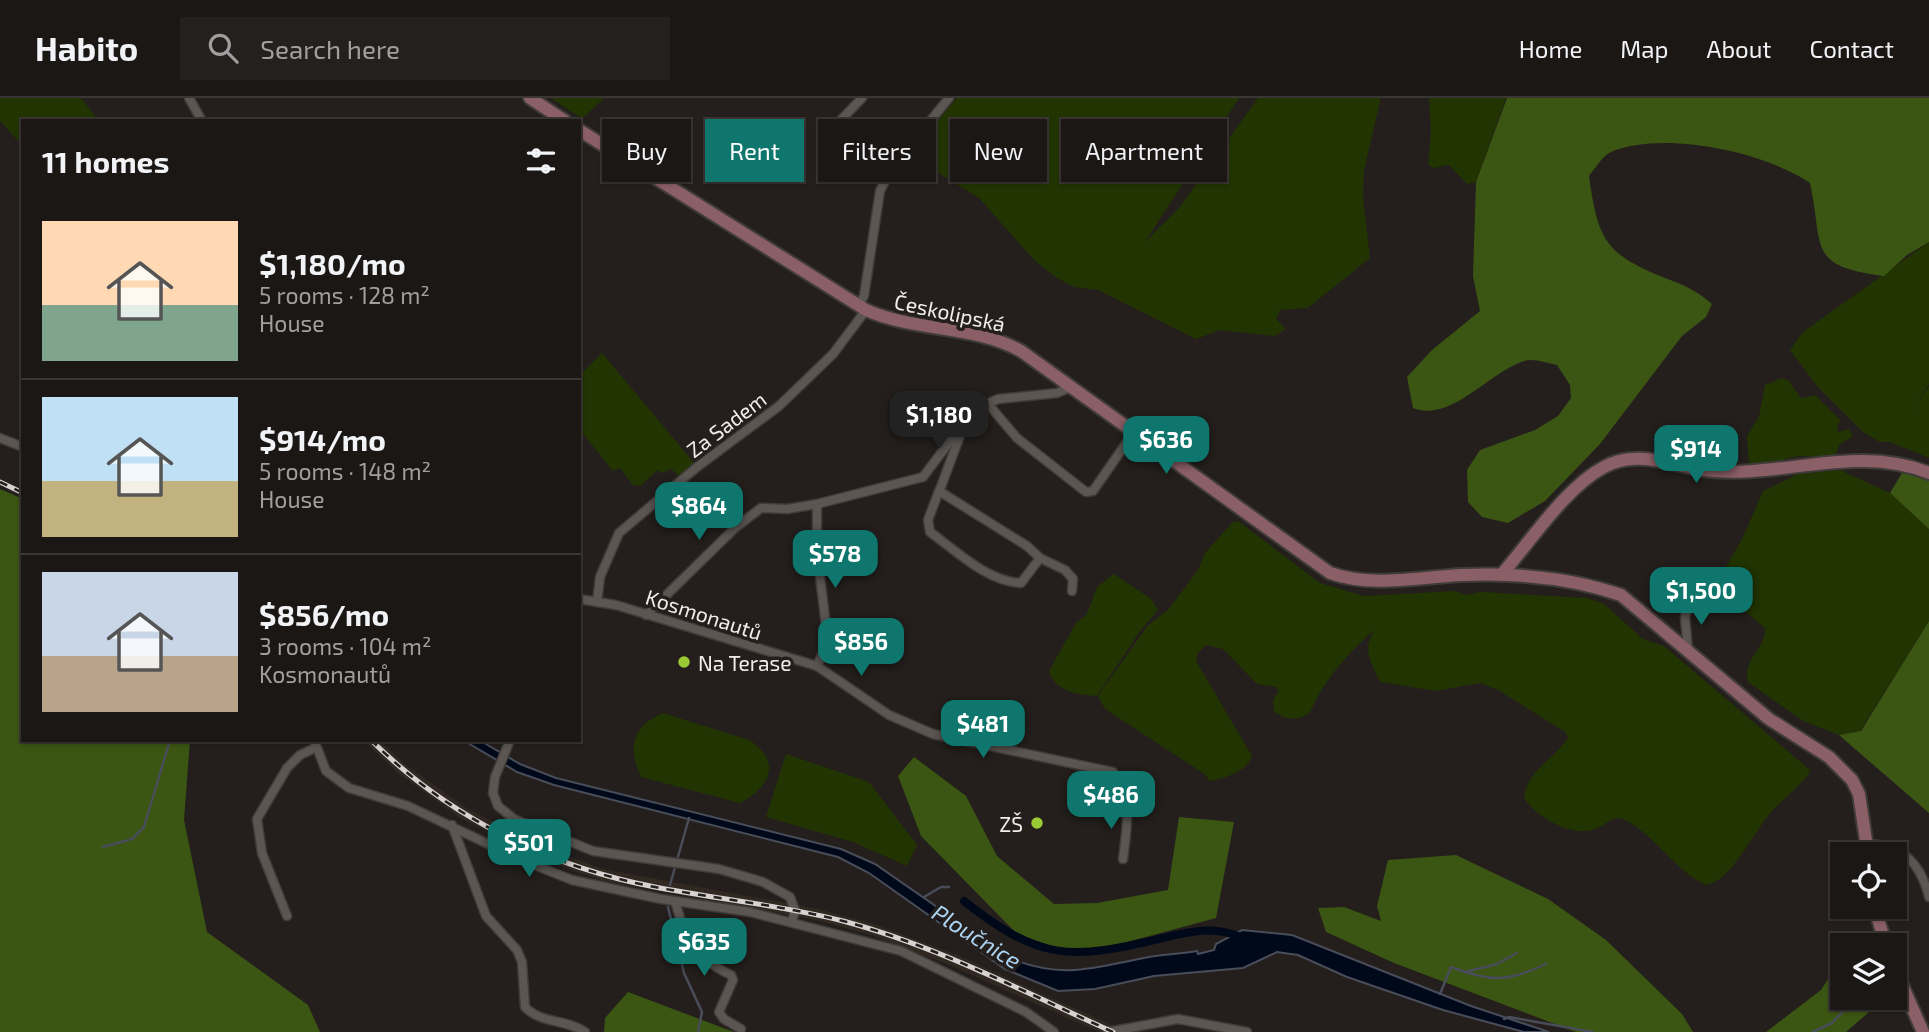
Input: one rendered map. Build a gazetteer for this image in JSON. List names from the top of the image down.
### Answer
{
  "streets": {
    "main road": ["Českolipská"],
    "street": ["Za Sadem", "Kosmonautů"]
  },
  "crossings": [
    ["Českolipská", "Za Sadem"],
    ["Za Sadem", "Kosmonautů"]
  ],
  "water": ["Ploučnice"],
  "places": ["Na Terase", "ZŠ"],
  "page": {
    "header": "Habito",
    "search": "Search here",
    "nav": [
      "Home",
      "Map",
      "About",
      "Contact"
    ],
    "chip": [
      "Buy",
      "Rent",
      "Filters",
      "New",
      "Apartment"
    ],
    "heading": "11 homes",
    "list": [
      {
        "name": "$1,180/mo",
        "note": "5 rooms · 128 m² · House"
      },
      {
        "name": "$914/mo",
        "note": "5 rooms · 148 m² · House"
      },
      {
        "name": "$856/mo",
        "note": "3 rooms · 104 m² · Kosmonautů"
      }
    ],
    "price": [
      "$1,180",
      "$636",
      "$914",
      "$864",
      "$578",
      "$1,500",
      "$856",
      "$481",
      "$486",
      "$501",
      "$635"
    ]
  }
}
